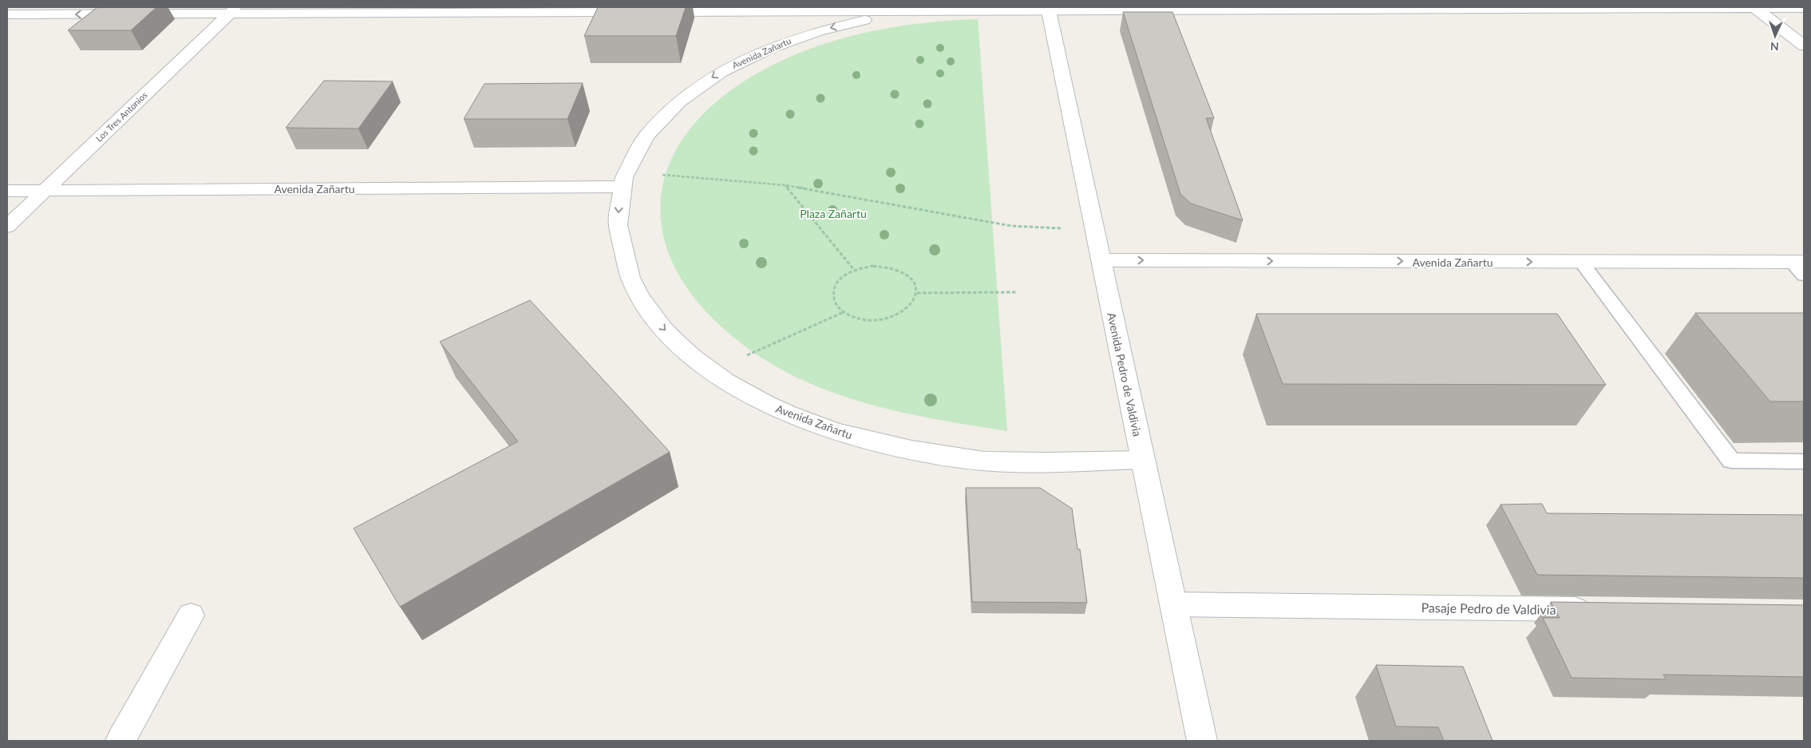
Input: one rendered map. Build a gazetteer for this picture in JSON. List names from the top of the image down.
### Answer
{
  "streets": {
    "street": [
      "Avenida Zañartu",
      "Los Tres Antonios",
      "Avenida Pedro de Valdivia",
      "Pasaje Pedro de Valdivia"
    ]
  },
  "crossings": [
    ["Avenida Zañartu", "Los Tres Antonios"],
    ["Avenida Zañartu", "Avenida Pedro de Valdivia"],
    ["Avenida Pedro de Valdivia", "Pasaje Pedro de Valdivia"]
  ],
  "parks": ["Plaza Zañartu"],
  "north": "bottom"
}
